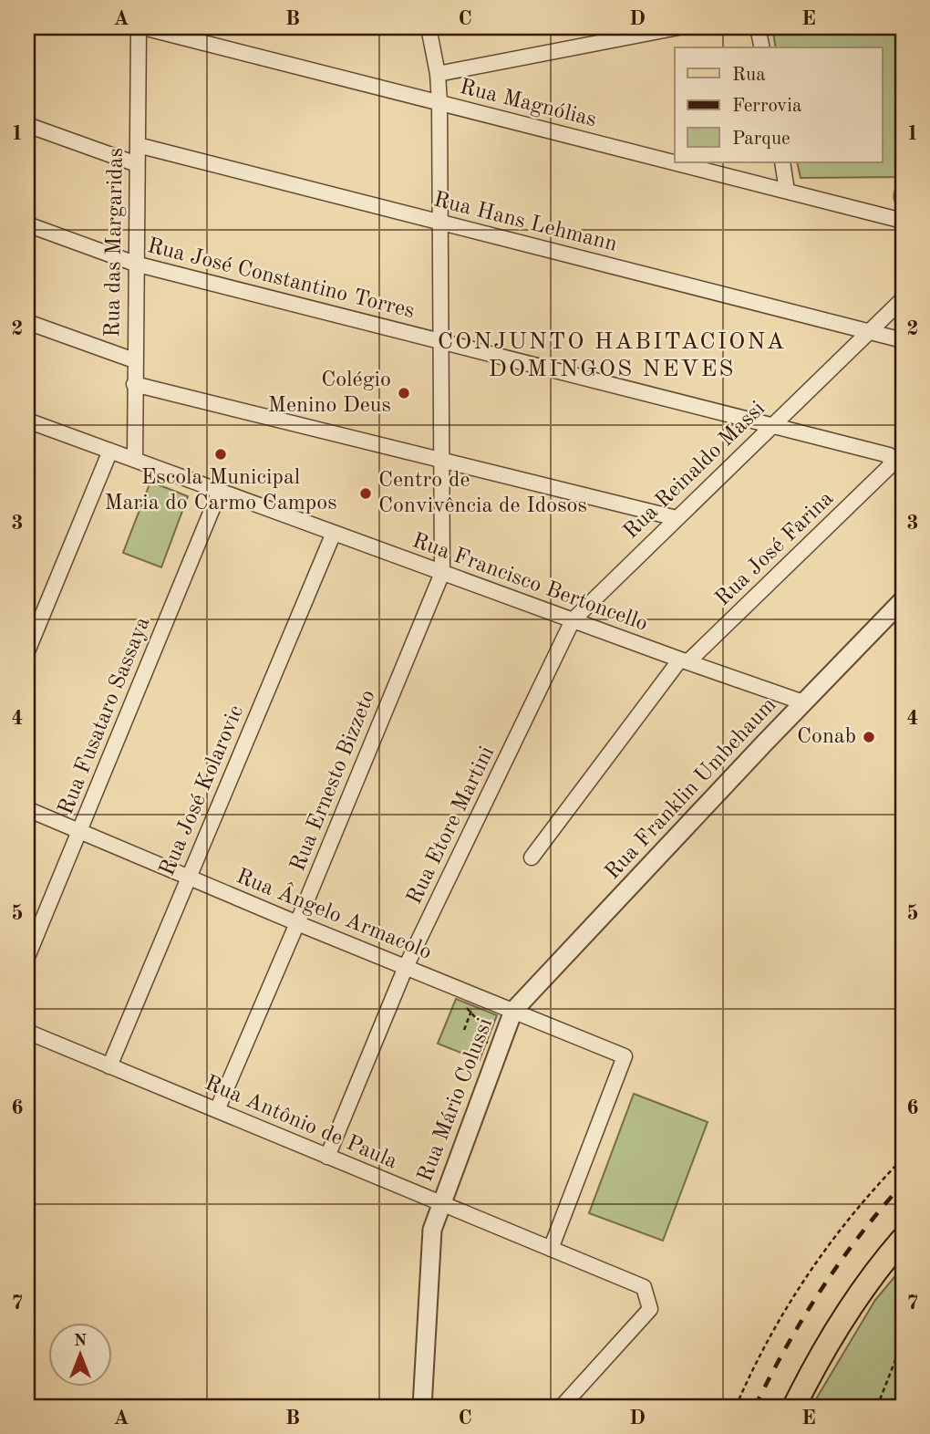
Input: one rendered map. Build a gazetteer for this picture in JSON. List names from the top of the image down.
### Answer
{
  "streets": {
    "street": [
      "Rua Magnólias",
      "Rua Hans Lehmann",
      "Rua das Margaridas",
      "Rua José Constantino Torres",
      "Rua Reinaldo Massi",
      "Rua José Farina",
      "Rua Francisco Bertoncello",
      "Rua Fusataro Sassaya",
      "Rua Ernesto Bizzeto",
      "Rua Franklin Umbehaum",
      "Rua José Kolarovic",
      "Rua Etore Martini",
      "Rua Ângelo Armacolo",
      "Rua Mário Colussi",
      "Rua Antônio de Paula"
    ]
  },
  "crossings": [
    ["Rua Hans Lehmann", "Rua das Margaridas"],
    ["Rua Hans Lehmann", "Rua Reinaldo Massi"],
    ["Rua das Margaridas", "Rua José Constantino Torres"],
    ["Rua das Margaridas", "Rua Francisco Bertoncello"],
    ["Rua José Constantino Torres", "Rua Reinaldo Massi"],
    ["Rua José Constantino Torres", "Rua José Farina"],
    ["Rua Reinaldo Massi", "Rua Francisco Bertoncello"],
    ["Rua Reinaldo Massi", "Rua Etore Martini"],
    ["Rua José Farina", "Rua Francisco Bertoncello"],
    ["Rua Francisco Bertoncello", "Rua Fusataro Sassaya"],
    ["Rua Francisco Bertoncello", "Rua Ernesto Bizzeto"],
    ["Rua Francisco Bertoncello", "Rua Franklin Umbehaum"],
    ["Rua Francisco Bertoncello", "Rua José Kolarovic"],
    ["Rua Francisco Bertoncello", "Rua Etore Martini"],
    ["Rua Fusataro Sassaya", "Rua Ângelo Armacolo"],
    ["Rua Ernesto Bizzeto", "Rua Ângelo Armacolo"],
    ["Rua Ernesto Bizzeto", "Rua Antônio de Paula"],
    ["Rua Franklin Umbehaum", "Rua Ângelo Armacolo"],
    ["Rua Franklin Umbehaum", "Rua Mário Colussi"],
    ["Rua José Kolarovic", "Rua Ângelo Armacolo"],
    ["Rua José Kolarovic", "Rua Antônio de Paula"],
    ["Rua Etore Martini", "Rua Ângelo Armacolo"],
    ["Rua Etore Martini", "Rua Antônio de Paula"],
    ["Rua Ângelo Armacolo", "Rua Mário Colussi"],
    ["Rua Ângelo Armacolo", "Rua Antônio de Paula"],
    ["Rua Mário Colussi", "Rua Antônio de Paula"]
  ],
  "districts": ["CONJUNTO HABITACIONA DOMINGOS NEVES"],
  "places": [
    "Colégio Menino Deus",
    "Escola Municipal Maria do Carmo Campos",
    "Centro de Convivência de Idosos",
    "Conab"
  ],
  "legend": ["Rua", "Ferrovia", "Parque"],
  "north": "top",
  "grid": {
    "columns": [
      "A",
      "B",
      "C",
      "D",
      "E"
    ],
    "rows": [
      "1",
      "2",
      "3",
      "4",
      "5",
      "6",
      "7"
    ]
  }
}
